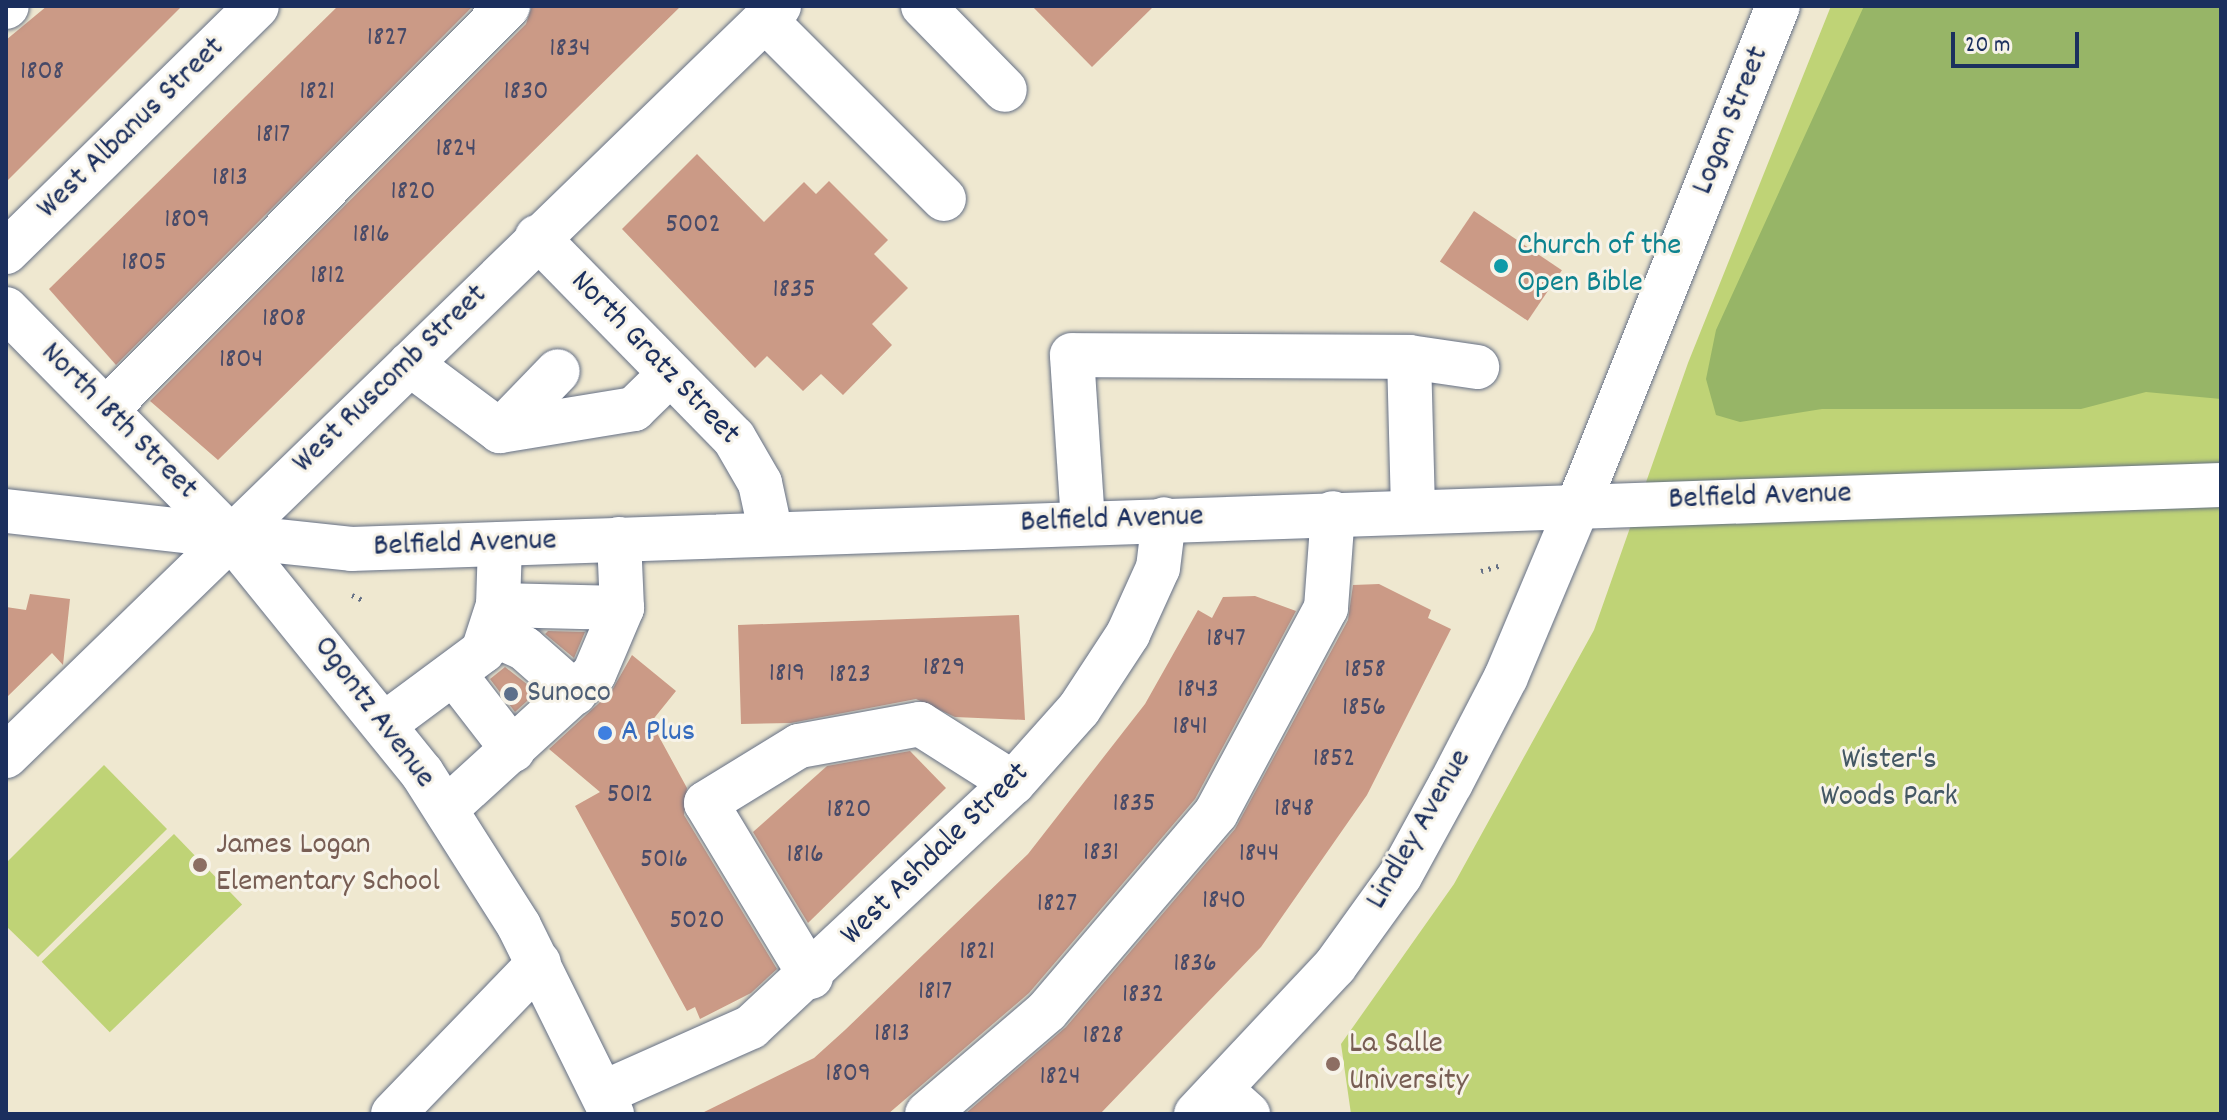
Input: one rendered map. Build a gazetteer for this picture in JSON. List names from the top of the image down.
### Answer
{
  "streets": {
    "street": [
      "Logan Street",
      "West Albanus Street",
      "North Gratz Street",
      "West Ruscomb Street",
      "North 18th Street",
      "Belfield Avenue",
      "Ogontz Avenue",
      "Lindley Avenue",
      "West Ashdale Street"
    ]
  },
  "crossings": [
    ["Logan Street", "Belfield Avenue"],
    ["Logan Street", "Lindley Avenue"],
    ["North Gratz Street", "West Ruscomb Street"],
    ["North Gratz Street", "Belfield Avenue"],
    ["West Ruscomb Street", "North 18th Street"],
    ["West Ruscomb Street", "Belfield Avenue"],
    ["West Ruscomb Street", "Ogontz Avenue"],
    ["North 18th Street", "Belfield Avenue"],
    ["North 18th Street", "Ogontz Avenue"],
    ["Belfield Avenue", "Ogontz Avenue"],
    ["Belfield Avenue", "Lindley Avenue"],
    ["Belfield Avenue", "West Ashdale Street"],
    ["Ogontz Avenue", "West Ashdale Street"]
  ],
  "parks": ["Wister's Woods Park"],
  "places": [
    "Church of the Open Bible",
    "Sunoco",
    "A Plus",
    "James Logan Elementary School",
    "La Salle University"
  ],
  "house_numbers": [
    "1827",
    "1834",
    "1808",
    "1821",
    "1830",
    "1817",
    "1824",
    "1813",
    "1820",
    "1809",
    "5002",
    "1816",
    "1805",
    "1812",
    "1835",
    "1808",
    "1804",
    "1847",
    "1829",
    "1858",
    "1819",
    "1823",
    "1843",
    "1856",
    "1841",
    "1852",
    "5012",
    "1835",
    "1848",
    "1820",
    "1831",
    "1844",
    "1816",
    "5016",
    "1840",
    "1827",
    "5020",
    "1821",
    "1836",
    "1817",
    "1832",
    "1813",
    "1828",
    "1809",
    "1824"
  ],
  "scale_bar": "20 m"
}
